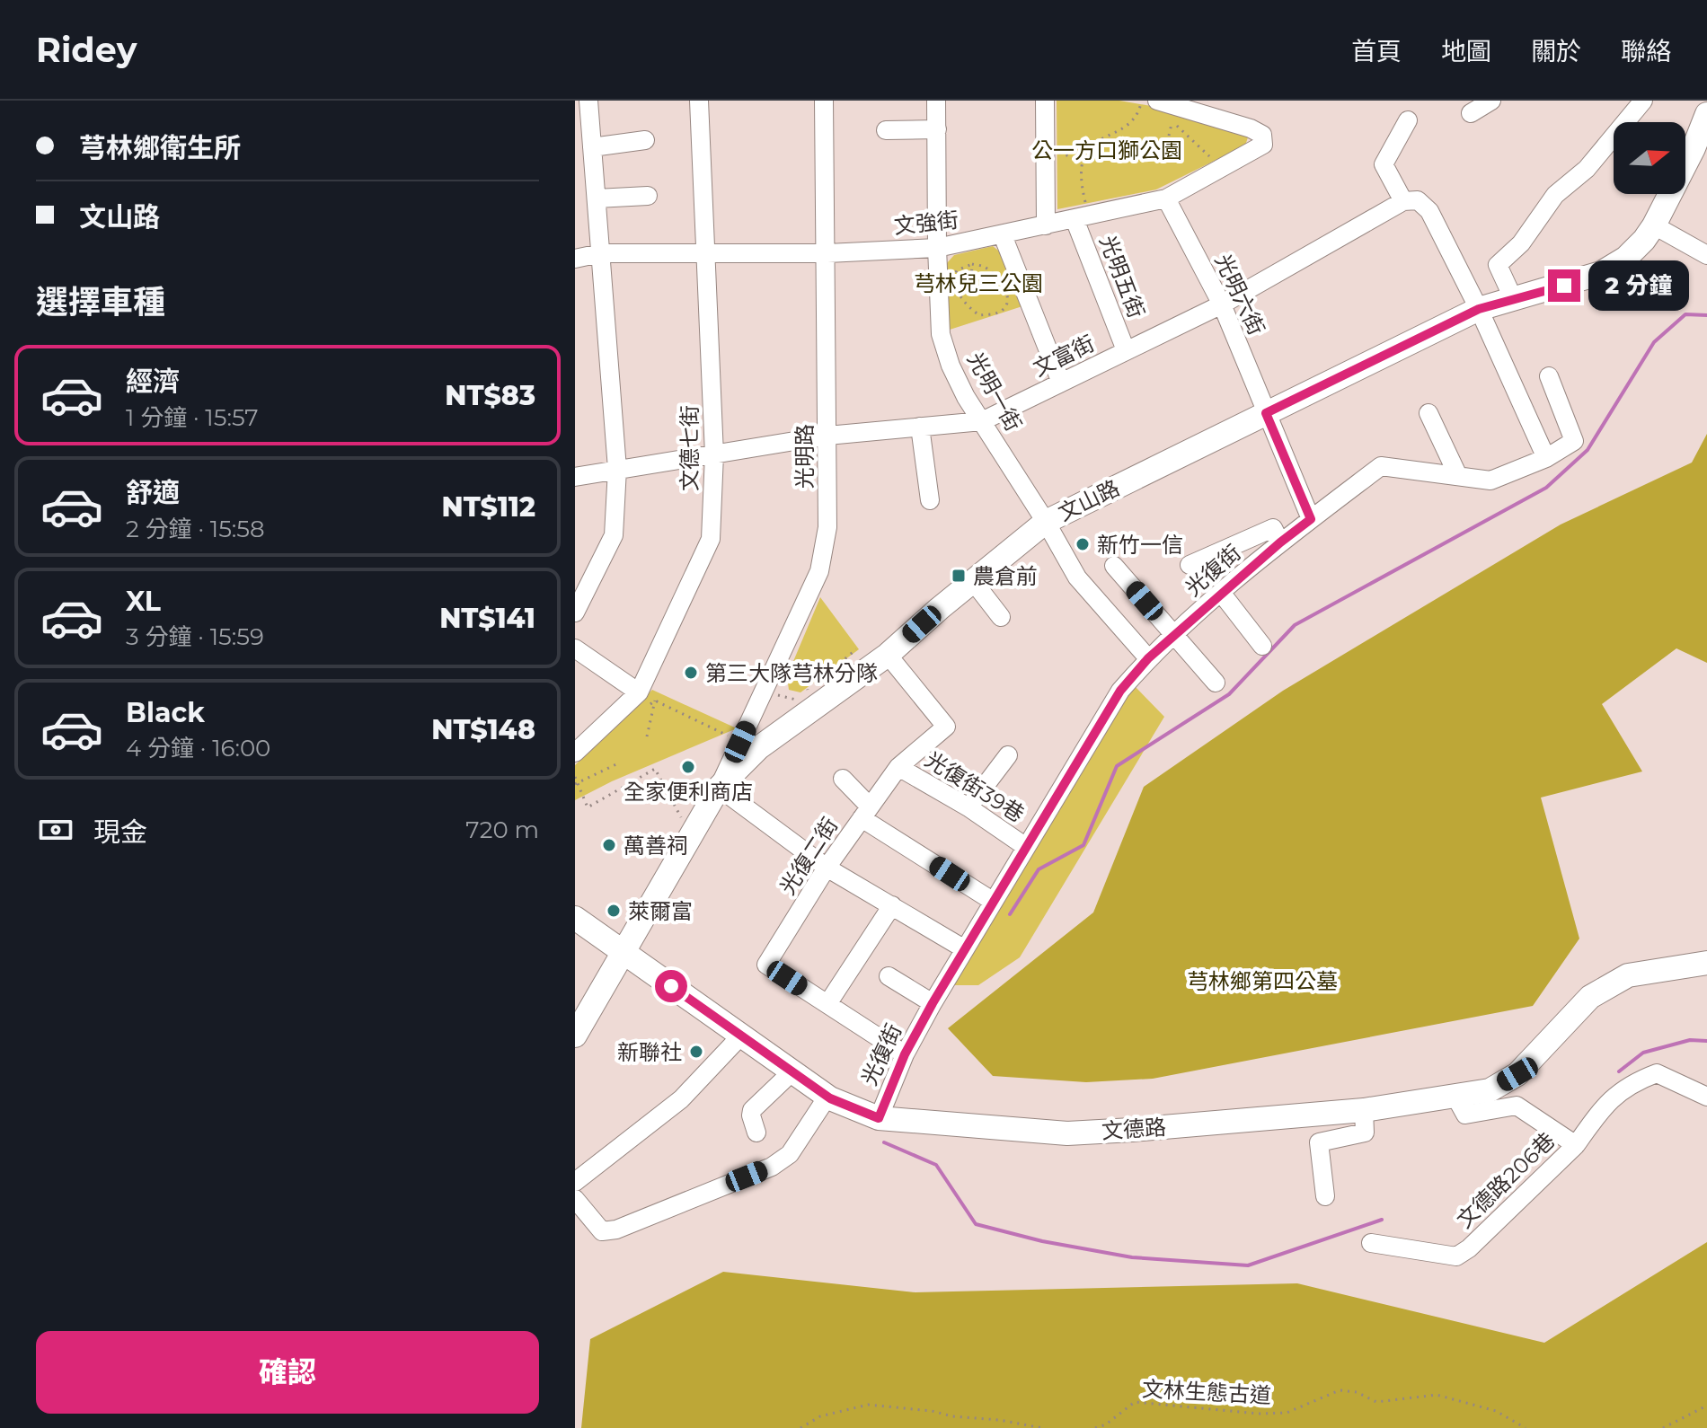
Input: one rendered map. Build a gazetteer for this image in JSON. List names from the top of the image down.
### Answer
{
  "streets": {
    "main road": ["文山路", "文德路"],
    "street": [
      "文強街",
      "光明五街",
      "光明六街",
      "文富街",
      "光明一街",
      "文德七街",
      "光明路",
      "光復街",
      "光復街39巷",
      "光復二街",
      "文德路206巷"
    ],
    "path": ["文林生態古道"]
  },
  "crossings": [
    ["文強街", "光明五街"],
    ["文強街", "光明六街"],
    ["文強街", "光明一街"],
    ["文強街", "文德七街"],
    ["文強街", "光明路"],
    ["光明五街", "文富街"],
    ["光明六街", "文富街"],
    ["光明六街", "文山路"],
    ["光明六街", "光復街"],
    ["文富街", "光明一街"],
    ["文富街", "文德七街"],
    ["文富街", "光明路"],
    ["光明一街", "文山路"],
    ["光明一街", "光復街"],
    ["光明路", "文山路"],
    ["文山路", "光復二街"],
    ["文山路", "文德路"],
    ["光復街", "光復街39巷"],
    ["光復街", "光復二街"],
    ["光復街", "文德路"],
    ["光復街39巷", "光復二街"],
    ["文德路", "文德路206巷"]
  ],
  "parks": ["公一方口獅公園", "芎林兒三公園", "芎林鄉第四公墓"],
  "places": {
    "other": [
      "新竹一信",
      "第三大隊芎林分隊",
      "全家便利商店",
      "萬善祠",
      "萊爾富",
      "新聯社"
    ],
    "transit": ["農倉前"]
  },
  "north": "right",
  "page": {
    "header": "Ridey",
    "nav": [
      "首頁",
      "地圖",
      "關於",
      "聯絡"
    ],
    "banner": ["芎林鄉衛生所", "文山路"],
    "heading": "選擇車種",
    "bubble": "2 分鐘",
    "list": [
      {
        "name": "經濟",
        "note": "1 分鐘 · 15:57",
        "value": "NT$83"
      },
      {
        "name": "舒適",
        "note": "2 分鐘 · 15:58",
        "value": "NT$112"
      },
      {
        "name": "XL",
        "note": "3 分鐘 · 15:59",
        "value": "NT$141"
      },
      {
        "name": "Black",
        "note": "4 分鐘 · 16:00",
        "value": "NT$148"
      }
    ],
    "pay": ["現金", "720 m"],
    "buttons": "確認"
  }
}
